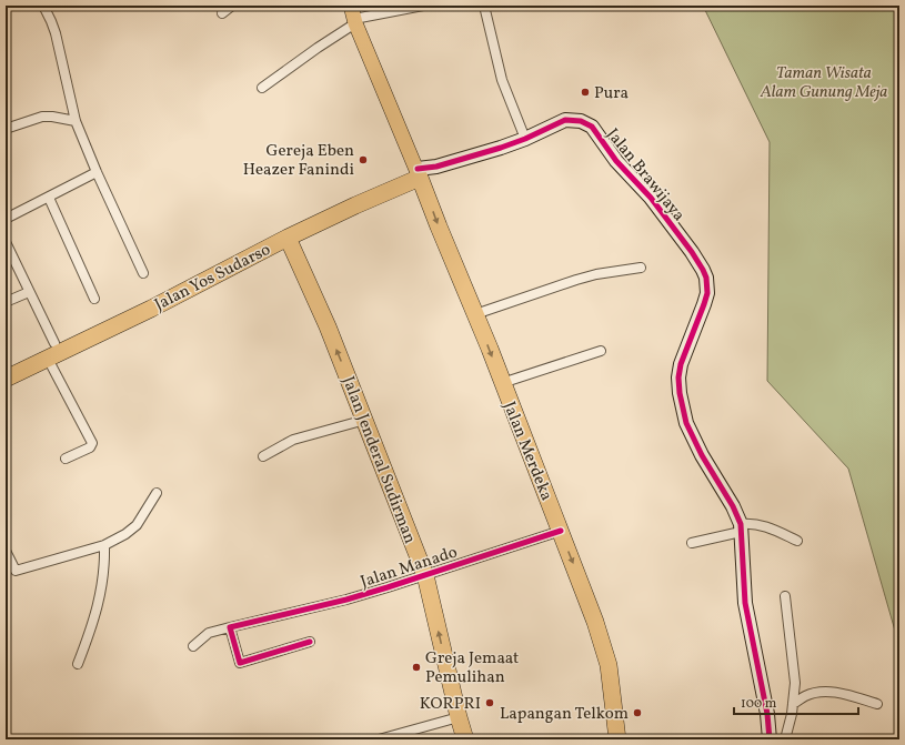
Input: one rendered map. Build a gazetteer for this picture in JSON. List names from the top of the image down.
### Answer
{
  "streets": {
    "highway": ["Jalan Yos Sudarso", "Jalan Merdeka", "Jalan Jenderal Sudirman"],
    "street": ["Jalan Brawijaya", "Jalan Manado"]
  },
  "crossings": [
    ["Jalan Brawijaya", "Jalan Yos Sudarso"],
    ["Jalan Brawijaya", "Jalan Merdeka"],
    ["Jalan Yos Sudarso", "Jalan Merdeka"],
    ["Jalan Yos Sudarso", "Jalan Jenderal Sudirman"],
    ["Jalan Merdeka", "Jalan Manado"],
    ["Jalan Jenderal Sudirman", "Jalan Manado"]
  ],
  "one_way": ["Jalan Merdeka", "Jalan Jenderal Sudirman"],
  "parks": ["Taman Wisata Alam Gunung Meja"],
  "places": [
    "Pura",
    "Gereja Eben Heazer Fanindi",
    "Greja Jemaat Pemulihan",
    "KORPRI",
    "Lapangan Telkom"
  ],
  "scale_bar": "100 m"
}
